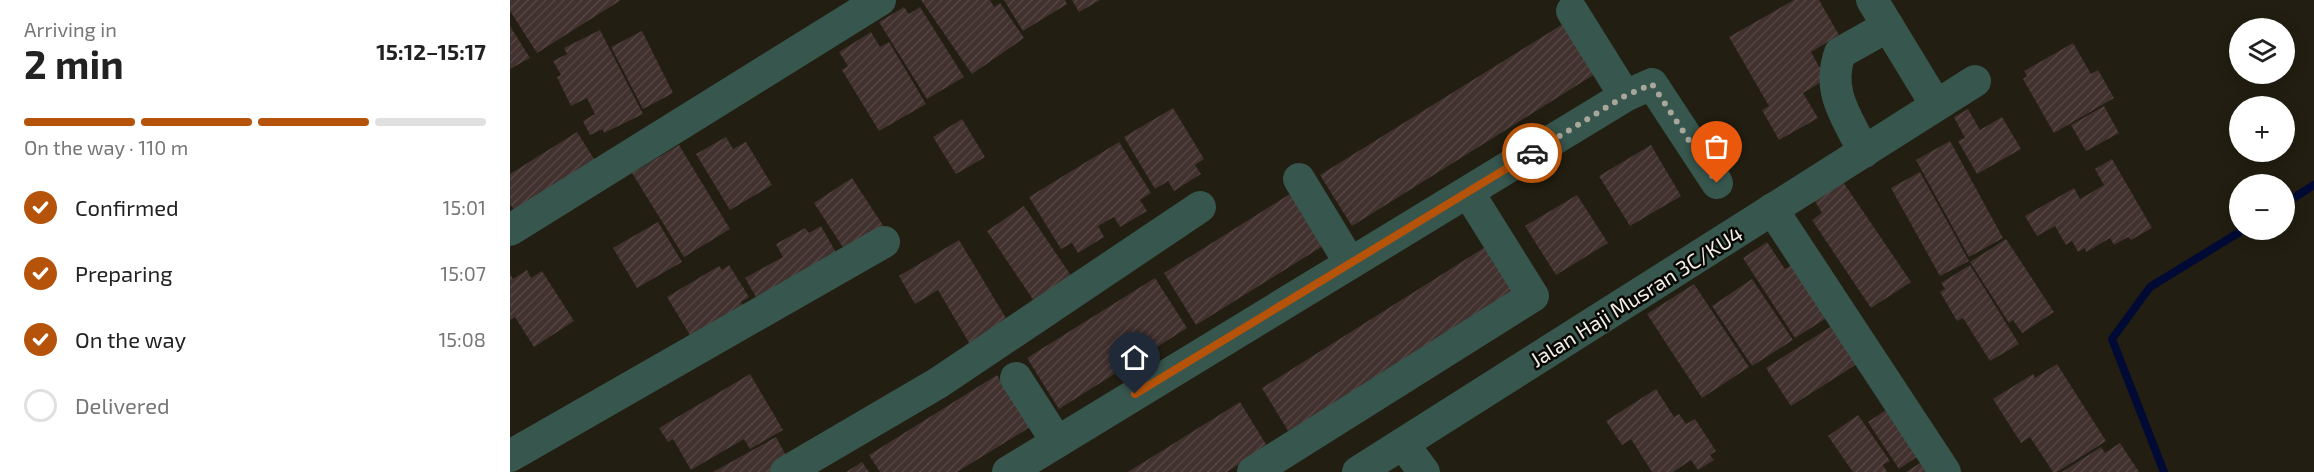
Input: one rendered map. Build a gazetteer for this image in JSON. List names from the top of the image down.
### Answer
{
  "streets": {
    "street": ["Jalan Haji Musran 3C/KU4"]
  },
  "page": {
    "heading": ["2 min", "Arriving in", "15:12–15:17"],
    "map_buttons": ["+", "−"],
    "bar": "On the way · 110 m",
    "list": [
      ["Confirmed", "15:01"],
      ["Preparing", "15:07"],
      ["On the way", "15:08"],
      "Delivered"
    ]
  }
}
